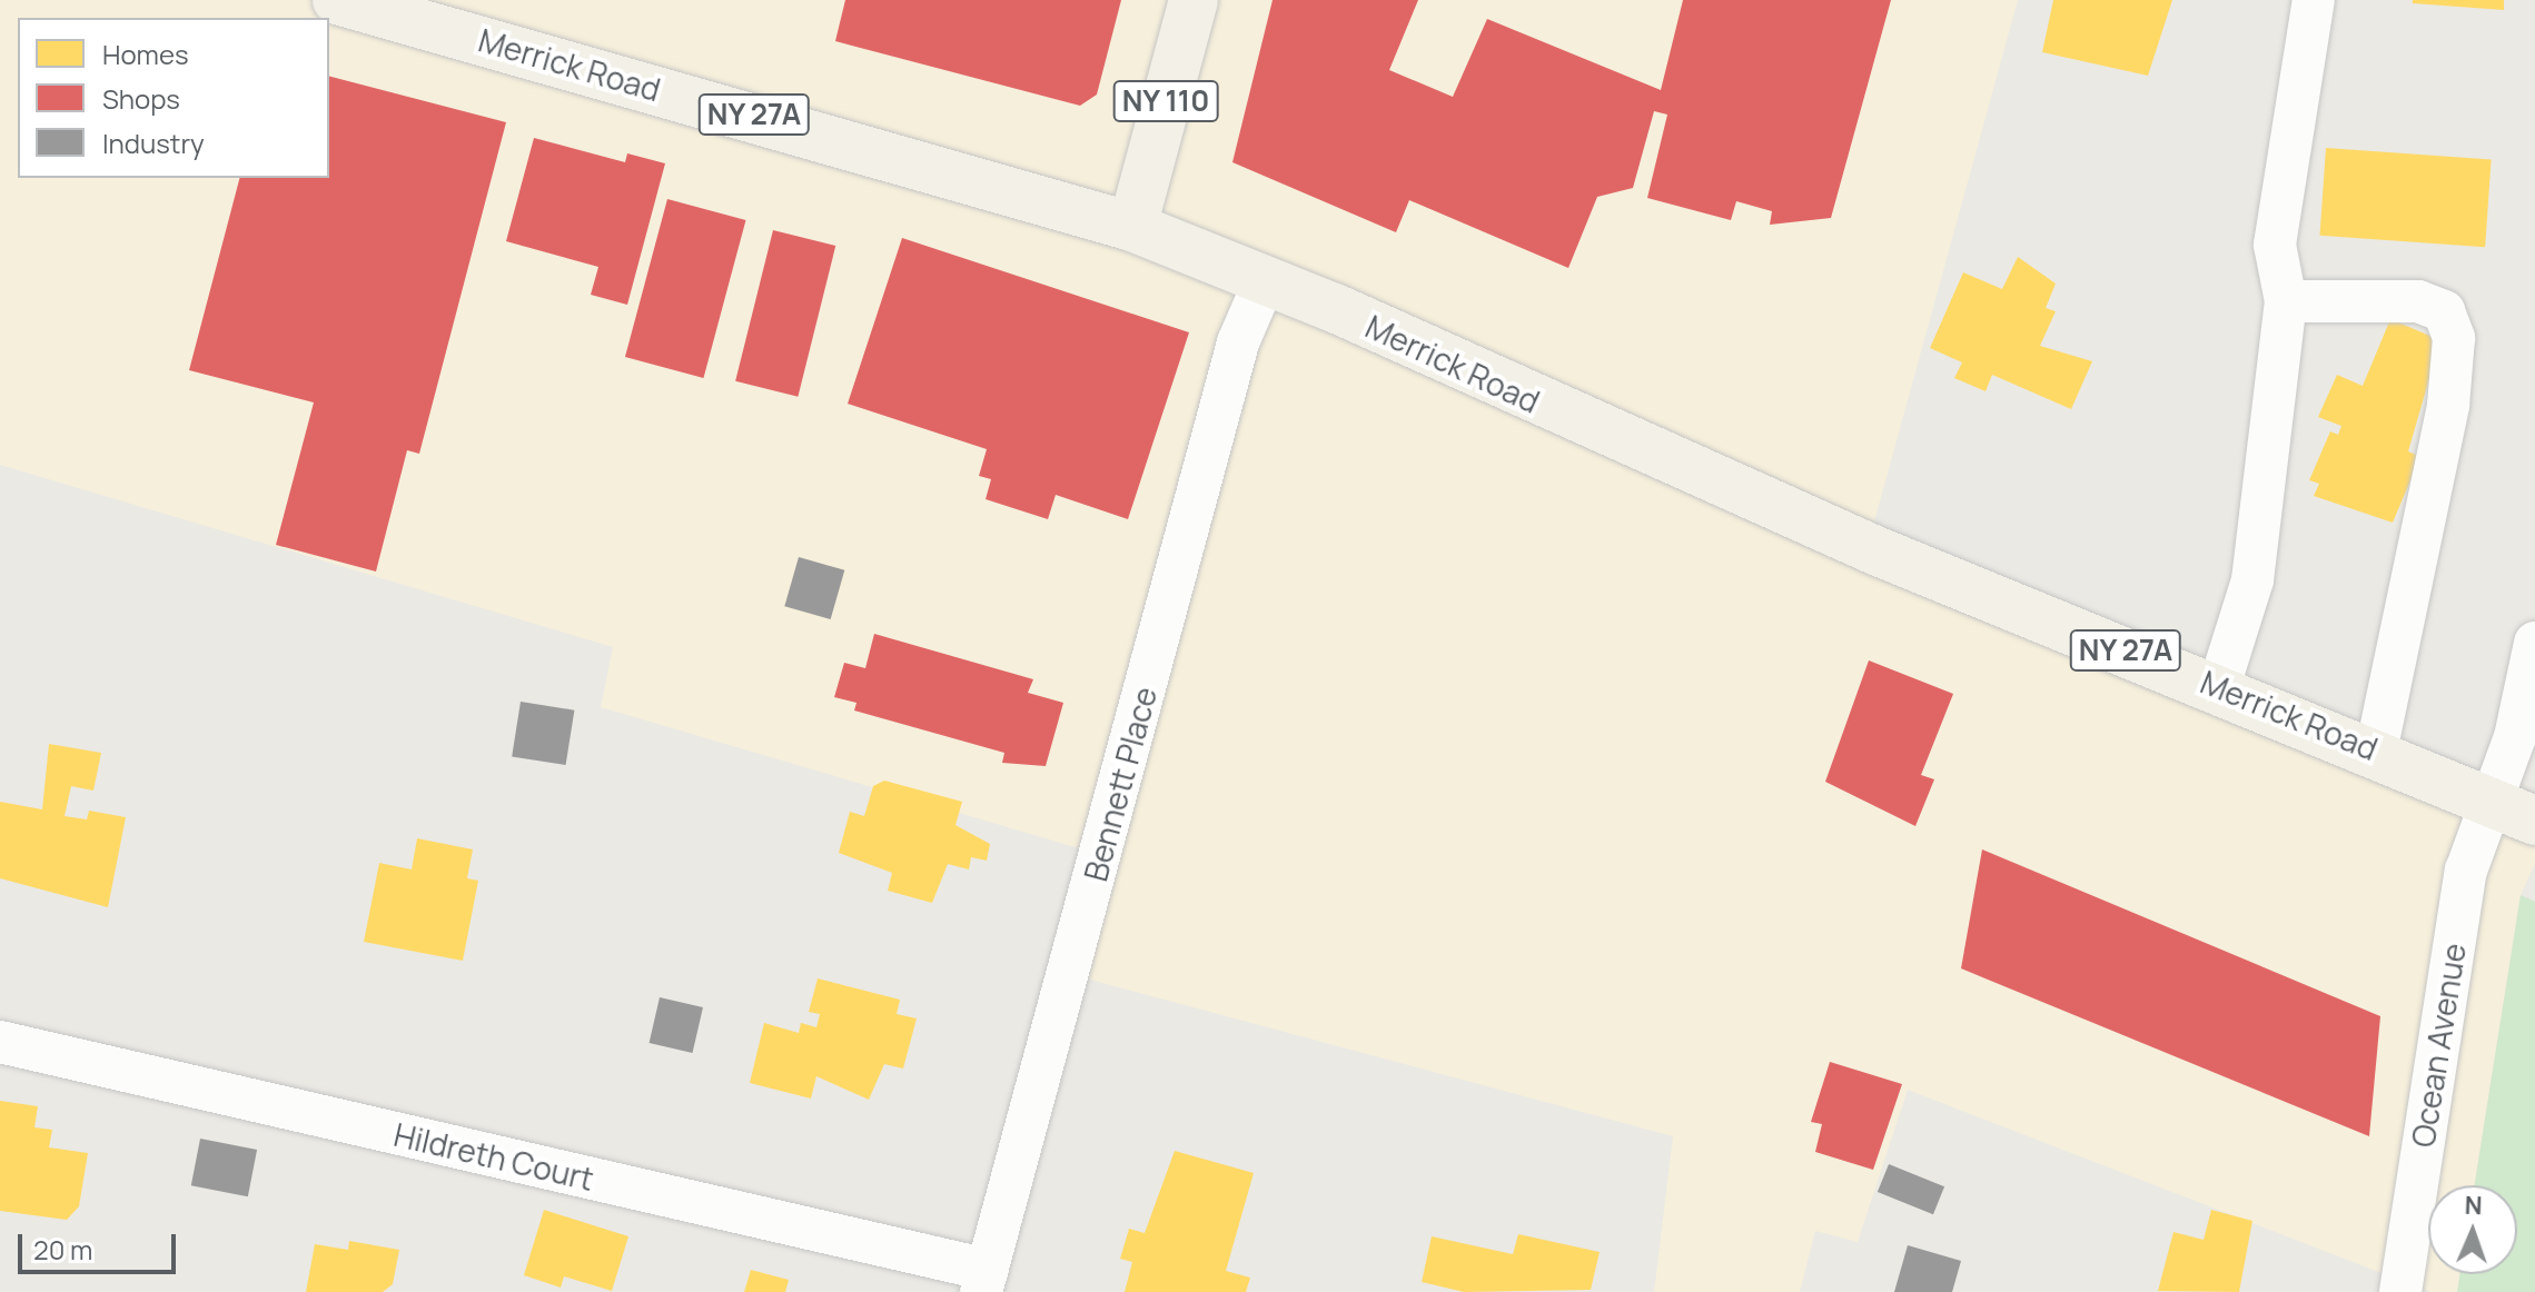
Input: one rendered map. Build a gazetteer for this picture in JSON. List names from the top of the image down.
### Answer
{
  "streets": {
    "main road": ["Merrick Road", "NY 110", "NY 27A"],
    "street": ["Bennett Place", "Ocean Avenue", "Hildreth Court"]
  },
  "crossings": [
    ["Merrick Road", "NY 110"],
    ["Merrick Road", "Bennett Place"],
    ["Merrick Road", "Ocean Avenue"],
    ["Bennett Place", "Hildreth Court"]
  ],
  "legend": ["Homes", "Shops", "Industry"],
  "scale_bar": "20 m",
  "north": "top"
}
